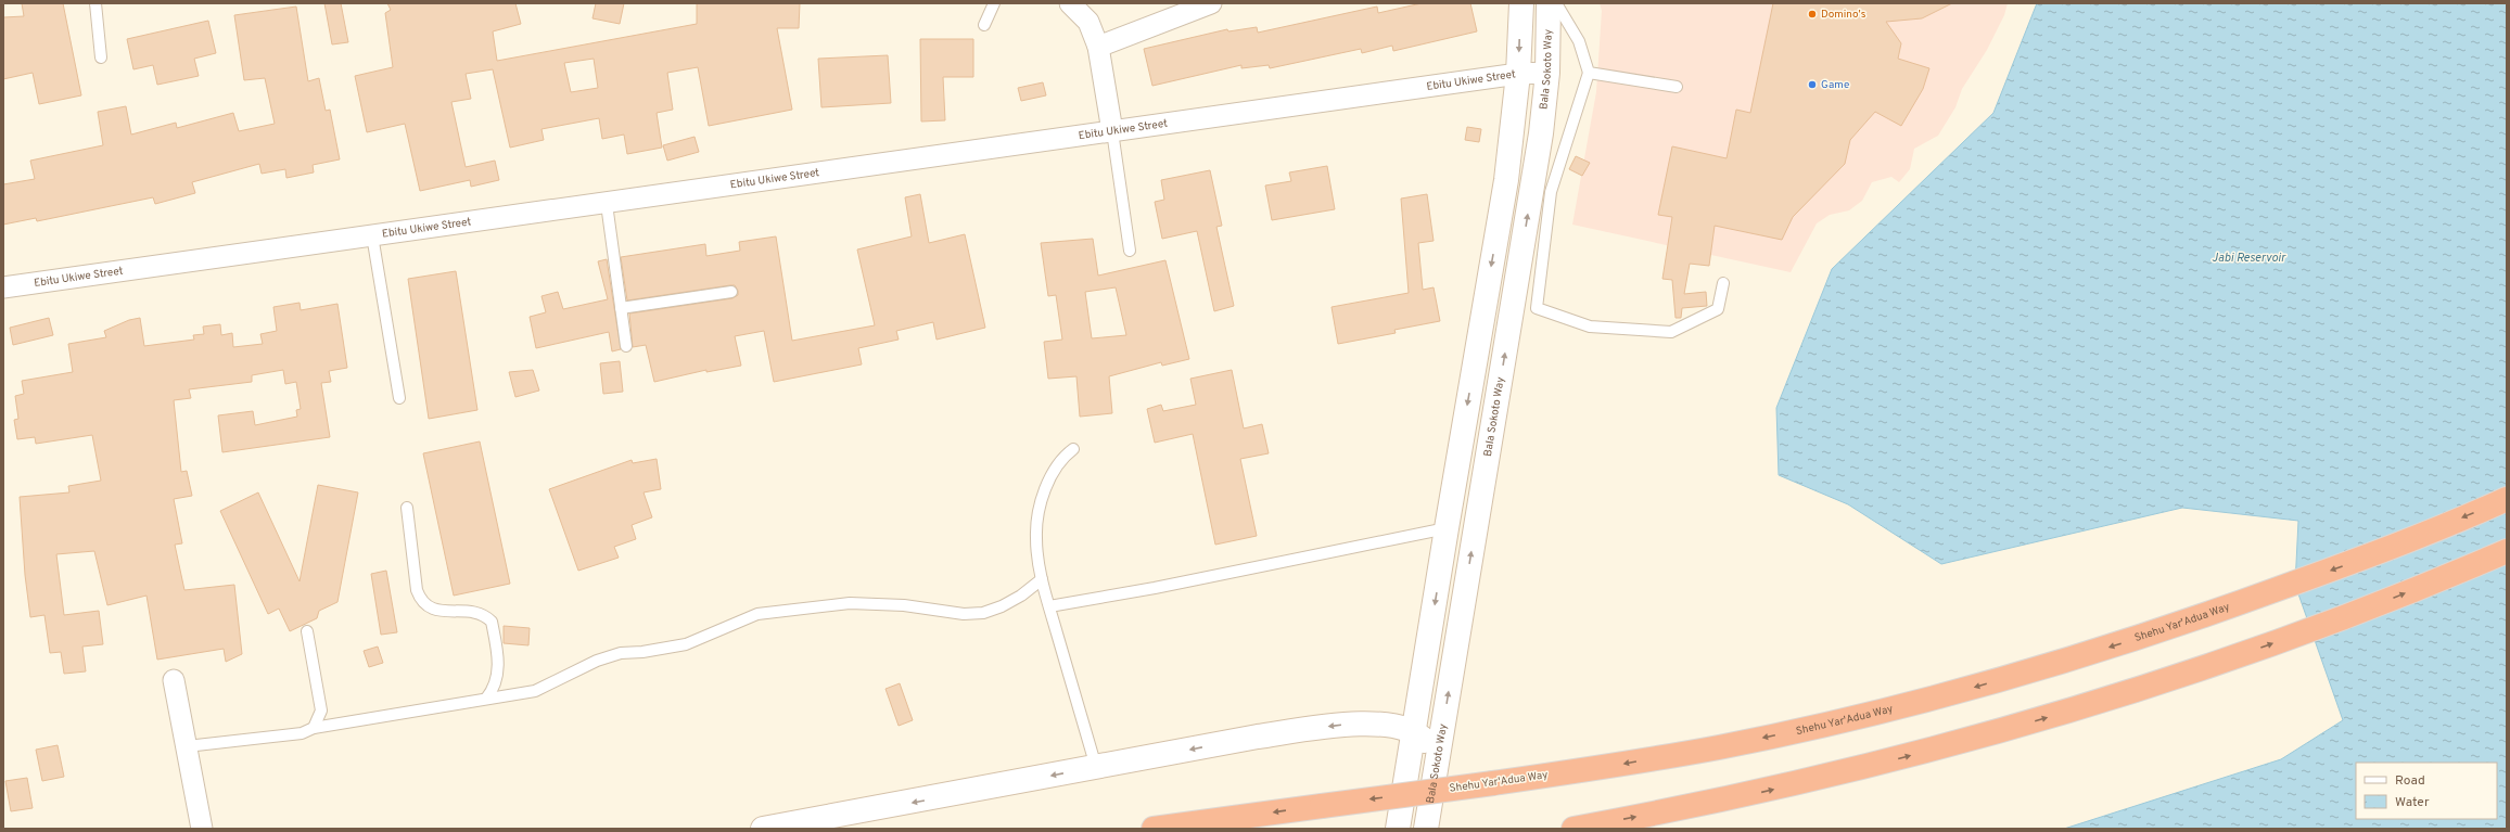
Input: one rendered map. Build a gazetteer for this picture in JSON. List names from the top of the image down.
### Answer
{
  "streets": {
    "highway": ["Shehu Yar'Adua Way"],
    "street": ["Bala Sokoto Way", "Ebitu Ukiwe Street"]
  },
  "crossings": [
    ["Bala Sokoto Way", "Ebitu Ukiwe Street"]
  ],
  "water": ["Jabi Reservoir"],
  "places": ["Domino's", "Game"],
  "legend": ["Road", "Water"]
}
